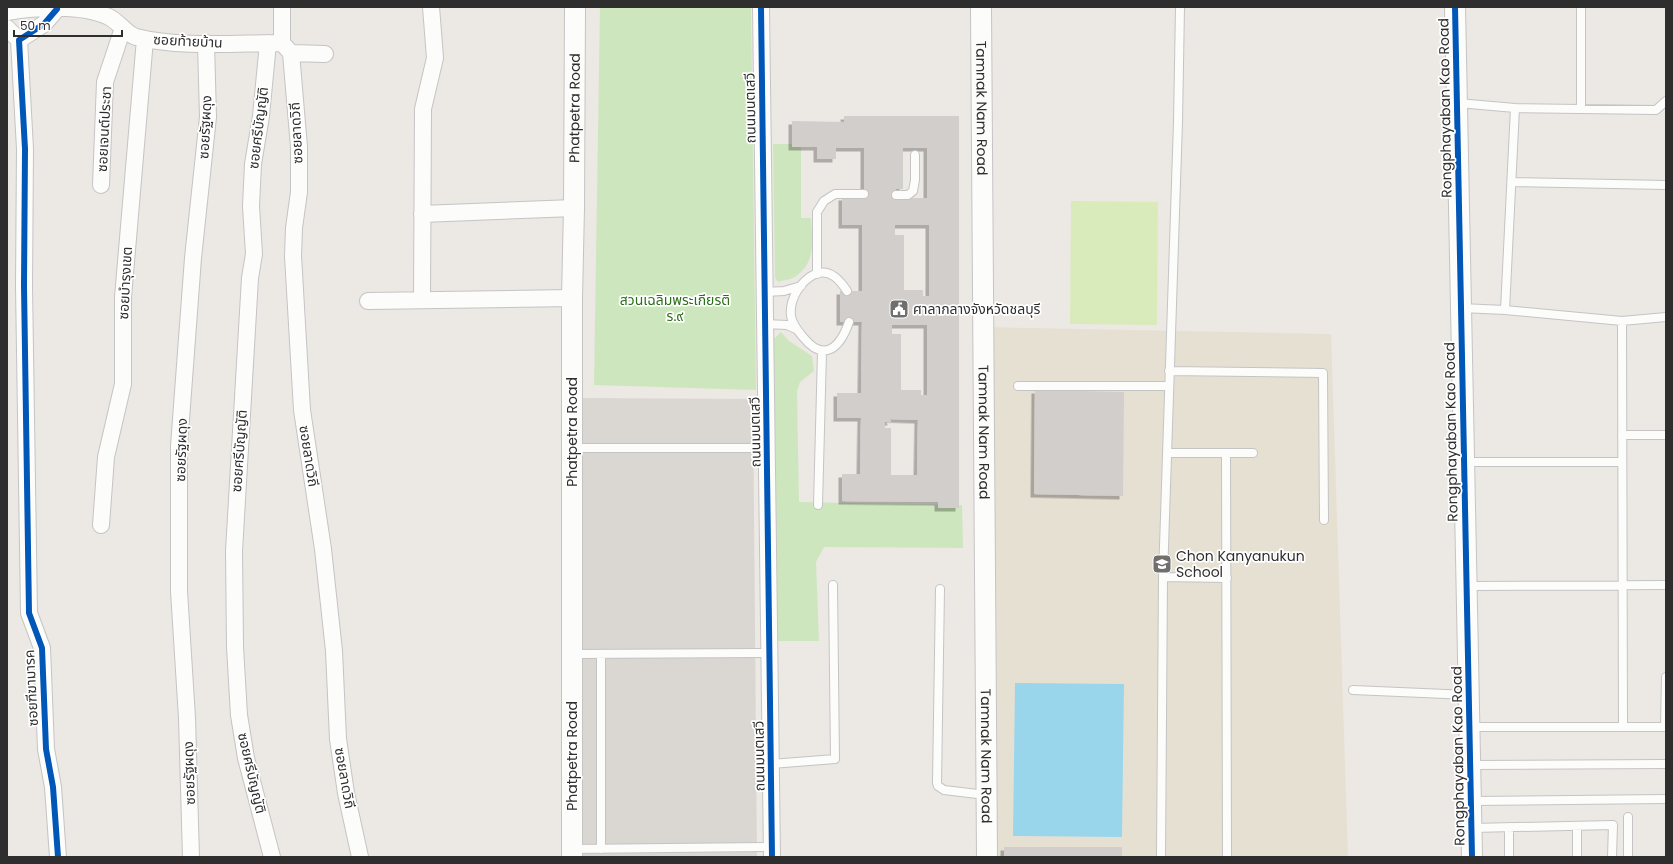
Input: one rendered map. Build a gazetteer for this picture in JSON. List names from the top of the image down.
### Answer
{
  "streets": {
    "street": [
      "ซอยท้ายบ้าน",
      "Phatpetra Road",
      "ถนนมนตเสวี",
      "Tamnak Nam Road",
      "Rongphayaban Kao Road",
      "ซอยรัฐผดุง",
      "ซอยศรีบัญญัติ",
      "ซอยเจนต์ประชา",
      "ซอยลาดวิถี",
      "ซอยบำรุงเขต",
      "ซอยฑีฆามารค"
    ]
  },
  "crossings": [
    ["ซอยท้ายบ้าน", "ซอยรัฐผดุง"],
    ["ซอยท้ายบ้าน", "ซอยศรีบัญญัติ"],
    ["ซอยท้ายบ้าน", "ซอยเจนต์ประชา"],
    ["ซอยท้ายบ้าน", "ซอยลาดวิถี"],
    ["ซอยท้ายบ้าน", "ซอยบำรุงเขต"],
    ["ซอยศรีบัญญัติ", "ซอยลาดวิถี"]
  ],
  "parks": ["สวนเฉลิมพระเกียรติ ร.๙"],
  "places": {
    "public building": ["ศาลากลางจังหวัดชลบุรี"],
    "school or university": ["Chon Kanyanukun School"]
  },
  "scale_bar": "50 m"
}
